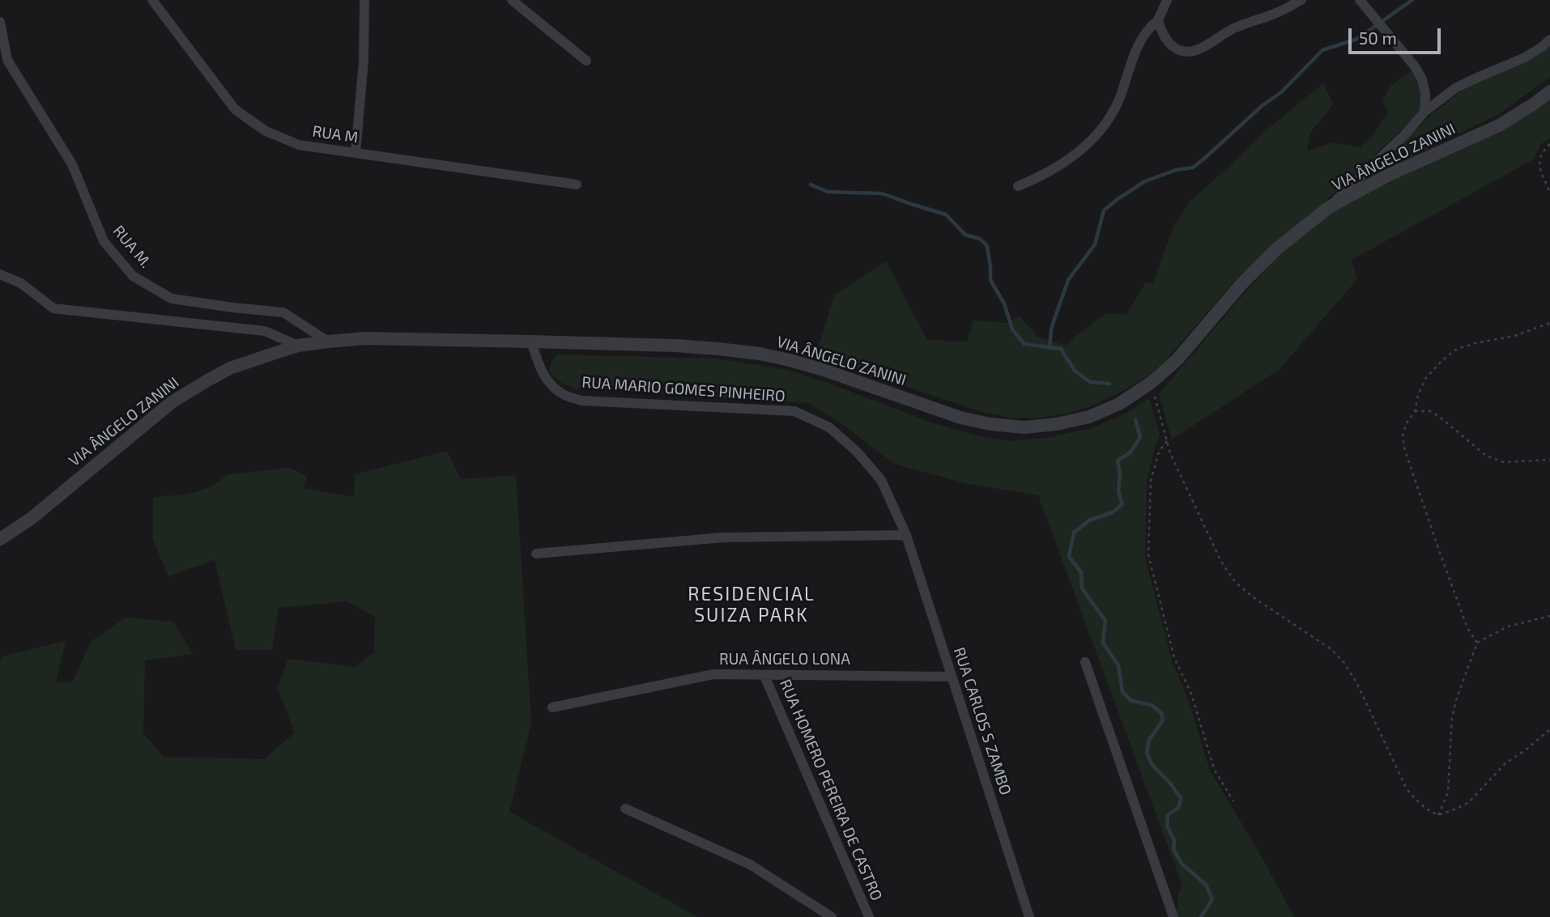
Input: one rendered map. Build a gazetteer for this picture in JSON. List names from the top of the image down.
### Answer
{
  "streets": {
    "street": [
      "RUA M",
      "VIA ÂNGELO ZANINI",
      "RUA M.",
      "RUA MARIO GOMES PINHEIRO",
      "RUA ÂNGELO LONA",
      "RUA CARLOS S ZAMBO",
      "RUA HOMERO PEREIRA DE CASTRO"
    ]
  },
  "crossings": [
    ["VIA ÂNGELO ZANINI", "RUA M."],
    ["VIA ÂNGELO ZANINI", "RUA MARIO GOMES PINHEIRO"],
    ["RUA MARIO GOMES PINHEIRO", "RUA CARLOS S ZAMBO"],
    ["RUA ÂNGELO LONA", "RUA CARLOS S ZAMBO"],
    ["RUA ÂNGELO LONA", "RUA HOMERO PEREIRA DE CASTRO"]
  ],
  "districts": ["RESIDENCIAL SUIZA PARK"],
  "scale_bar": "50 m"
}
